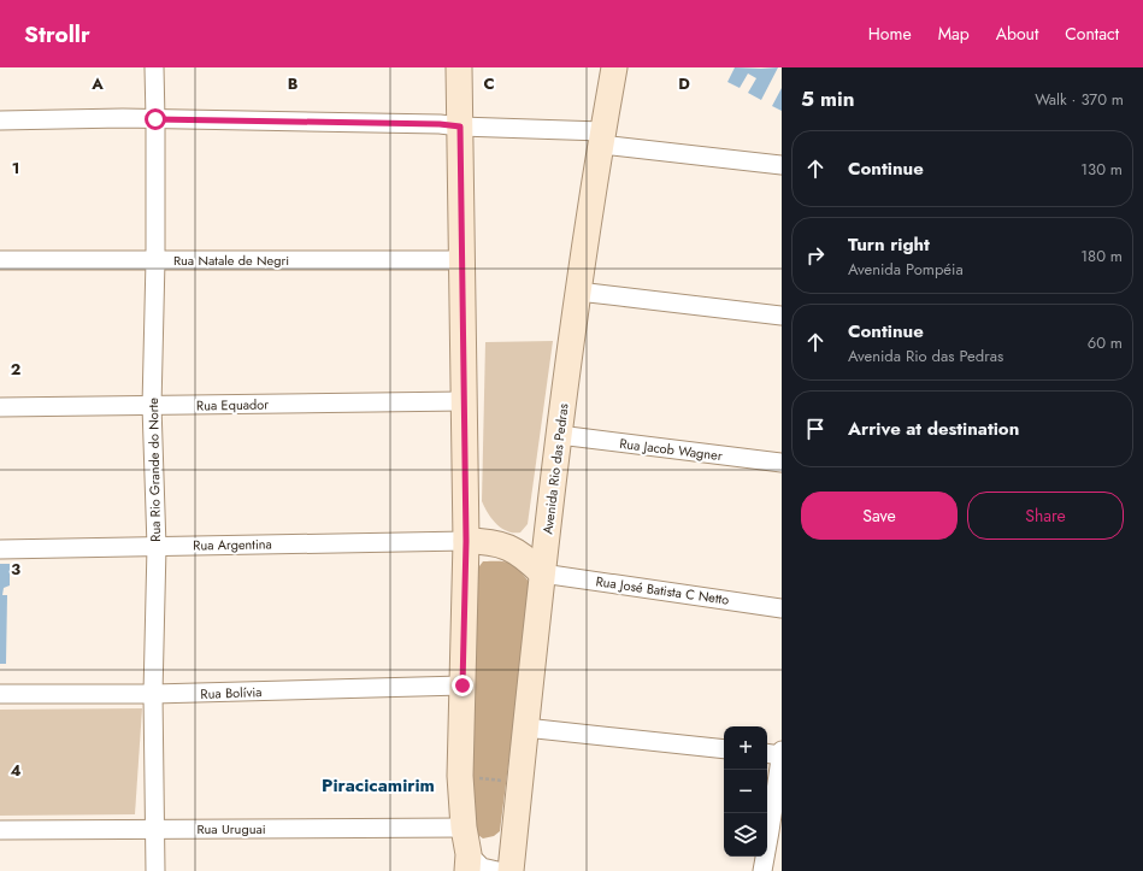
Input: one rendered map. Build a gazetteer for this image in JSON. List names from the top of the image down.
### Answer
{
  "streets": {
    "main road": ["Avenida Rio das Pedras"],
    "street": [
      "Rua Natale de Negri",
      "Rua Equador",
      "Rua Jacob Wagner",
      "Rua Rio Grande do Norte",
      "Rua Argentina",
      "Rua José Batista C Netto",
      "Rua Bolívia",
      "Rua Uruguai"
    ]
  },
  "crossings": [
    ["Rua Natale de Negri", "Rua Rio Grande do Norte"],
    ["Rua Equador", "Rua Rio Grande do Norte"],
    ["Rua Jacob Wagner", "Avenida Rio das Pedras"],
    ["Avenida Rio das Pedras", "Rua José Batista C Netto"],
    ["Rua Rio Grande do Norte", "Rua Argentina"],
    ["Rua Rio Grande do Norte", "Rua Bolívia"],
    ["Rua Rio Grande do Norte", "Rua Uruguai"]
  ],
  "districts": ["Piracicamirim"],
  "page": {
    "header": "Strollr",
    "nav": [
      "Home",
      "Map",
      "About",
      "Contact"
    ],
    "heading": ["5 min", "Walk · 370 m"],
    "list": [
      ["Continue", "130 m"],
      ["Turn right", "Avenida Pompéia", "180 m"],
      ["Continue", "Avenida Rio das Pedras", "60 m"],
      "Arrive at destination"
    ],
    "buttons": ["Save", "Share"],
    "map_buttons": ["+", "−"]
  },
  "grid": {
    "columns": [
      "A",
      "B",
      "C",
      "D"
    ],
    "rows": [
      "1",
      "2",
      "3",
      "4"
    ]
  }
}
